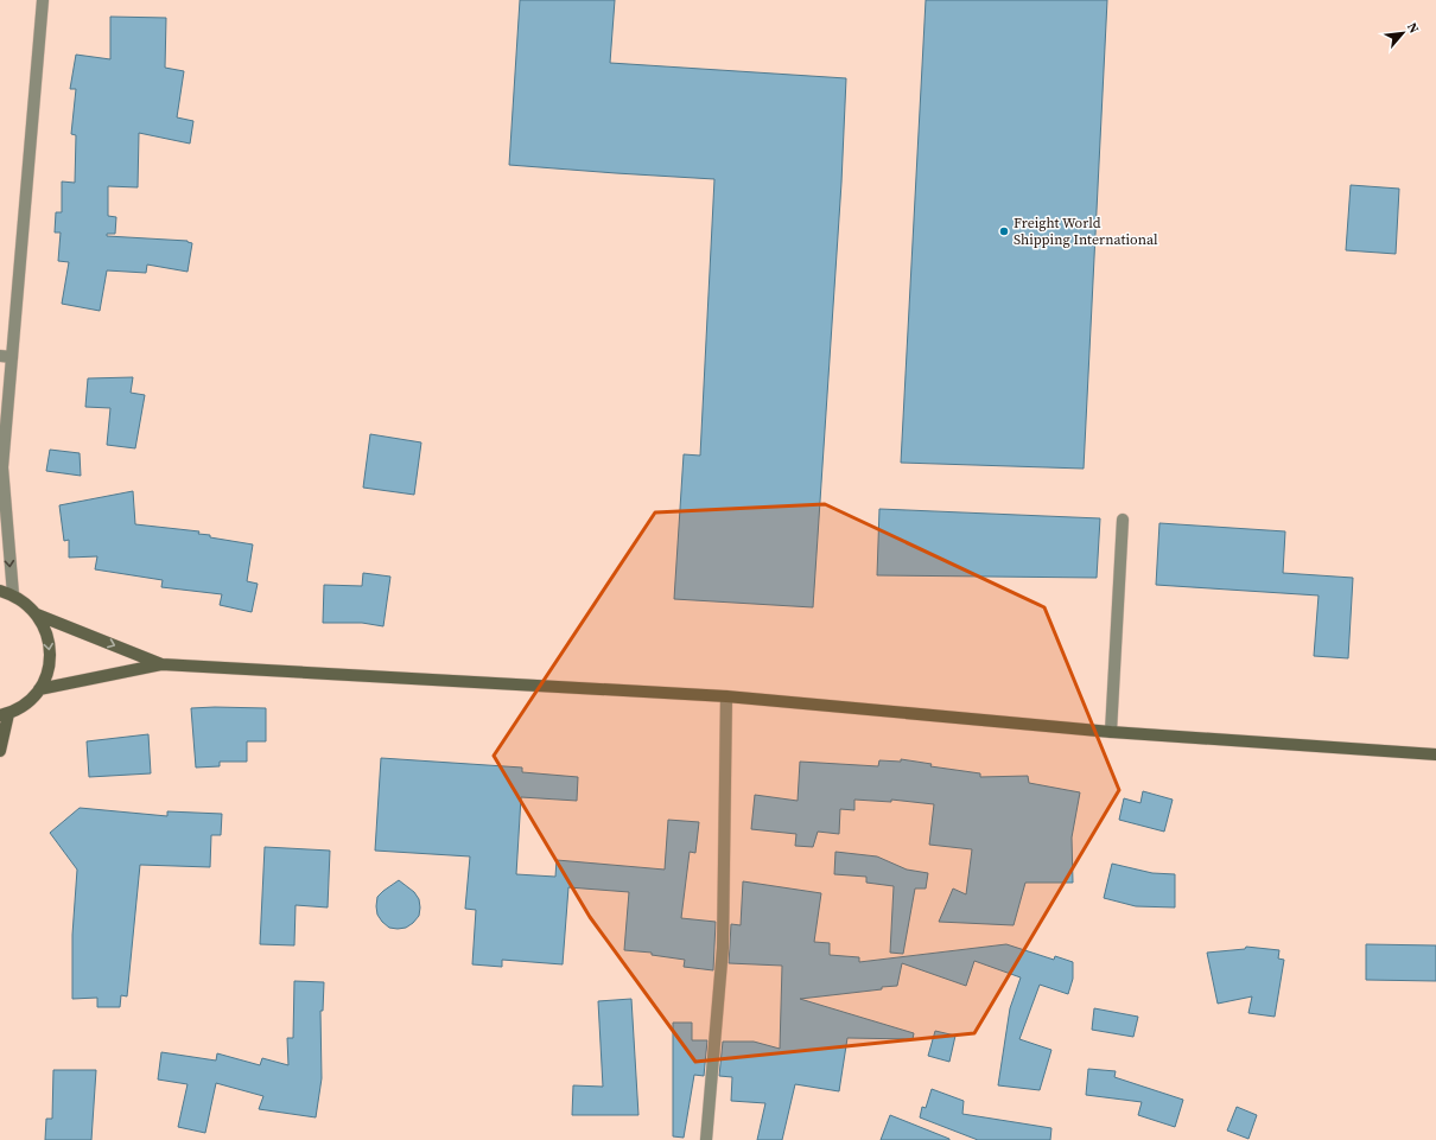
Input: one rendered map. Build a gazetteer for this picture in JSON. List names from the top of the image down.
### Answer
{
  "places": ["Freight World Shipping International"],
  "north": "top right"
}
